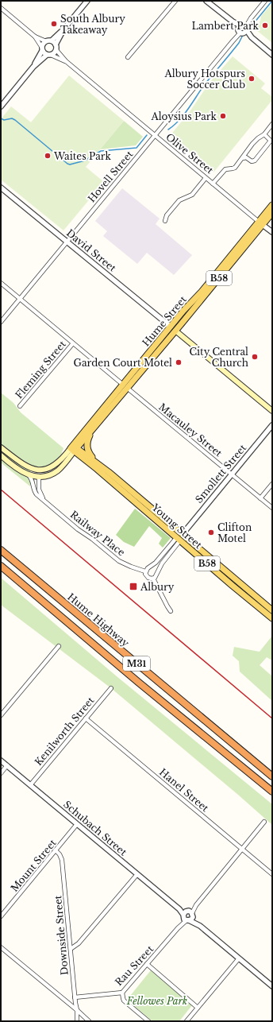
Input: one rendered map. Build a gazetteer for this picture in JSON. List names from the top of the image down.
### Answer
{
  "streets": {
    "highway": ["Hume Highway", "M31"],
    "main road": ["B58", "Hume Street", "Young Street"],
    "street": [
      "Olive Street",
      "Hovell Street",
      "David Street",
      "Fleming Street",
      "Macauley Street",
      "Smollett Street",
      "Railway Place",
      "Kenilworth Street",
      "Hanel Street",
      "Schubach Street",
      "Mount Street",
      "Downside Street",
      "Rau Street"
    ]
  },
  "crossings": [
    ["Olive Street", "Hovell Street"],
    ["Olive Street", "Hume Street"],
    ["Hovell Street", "David Street"],
    ["Hovell Street", "Macauley Street"],
    ["David Street", "Hume Street"],
    ["B58", "Hume Street"],
    ["B58", "Young Street"],
    ["Hume Street", "Macauley Street"],
    ["Hume Street", "Young Street"],
    ["Fleming Street", "Macauley Street"],
    ["Macauley Street", "Smollett Street"],
    ["Smollett Street", "Young Street"],
    ["Kenilworth Street", "Hanel Street"],
    ["Kenilworth Street", "Schubach Street"],
    ["Hanel Street", "Rau Street"],
    ["Schubach Street", "Mount Street"],
    ["Schubach Street", "Rau Street"],
    ["Mount Street", "Downside Street"],
    ["Downside Street", "Rau Street"]
  ],
  "parks": ["Fellowes Park"],
  "places": {
    "other": [
      "South Albury Takeaway",
      "Lambert Park",
      "Albury Hotspurs Soccer Club",
      "Aloysius Park",
      "Waites Park",
      "City Central Church",
      "Garden Court Motel",
      "Clifton Motel"
    ],
    "transit": ["Albury"]
  }
}
